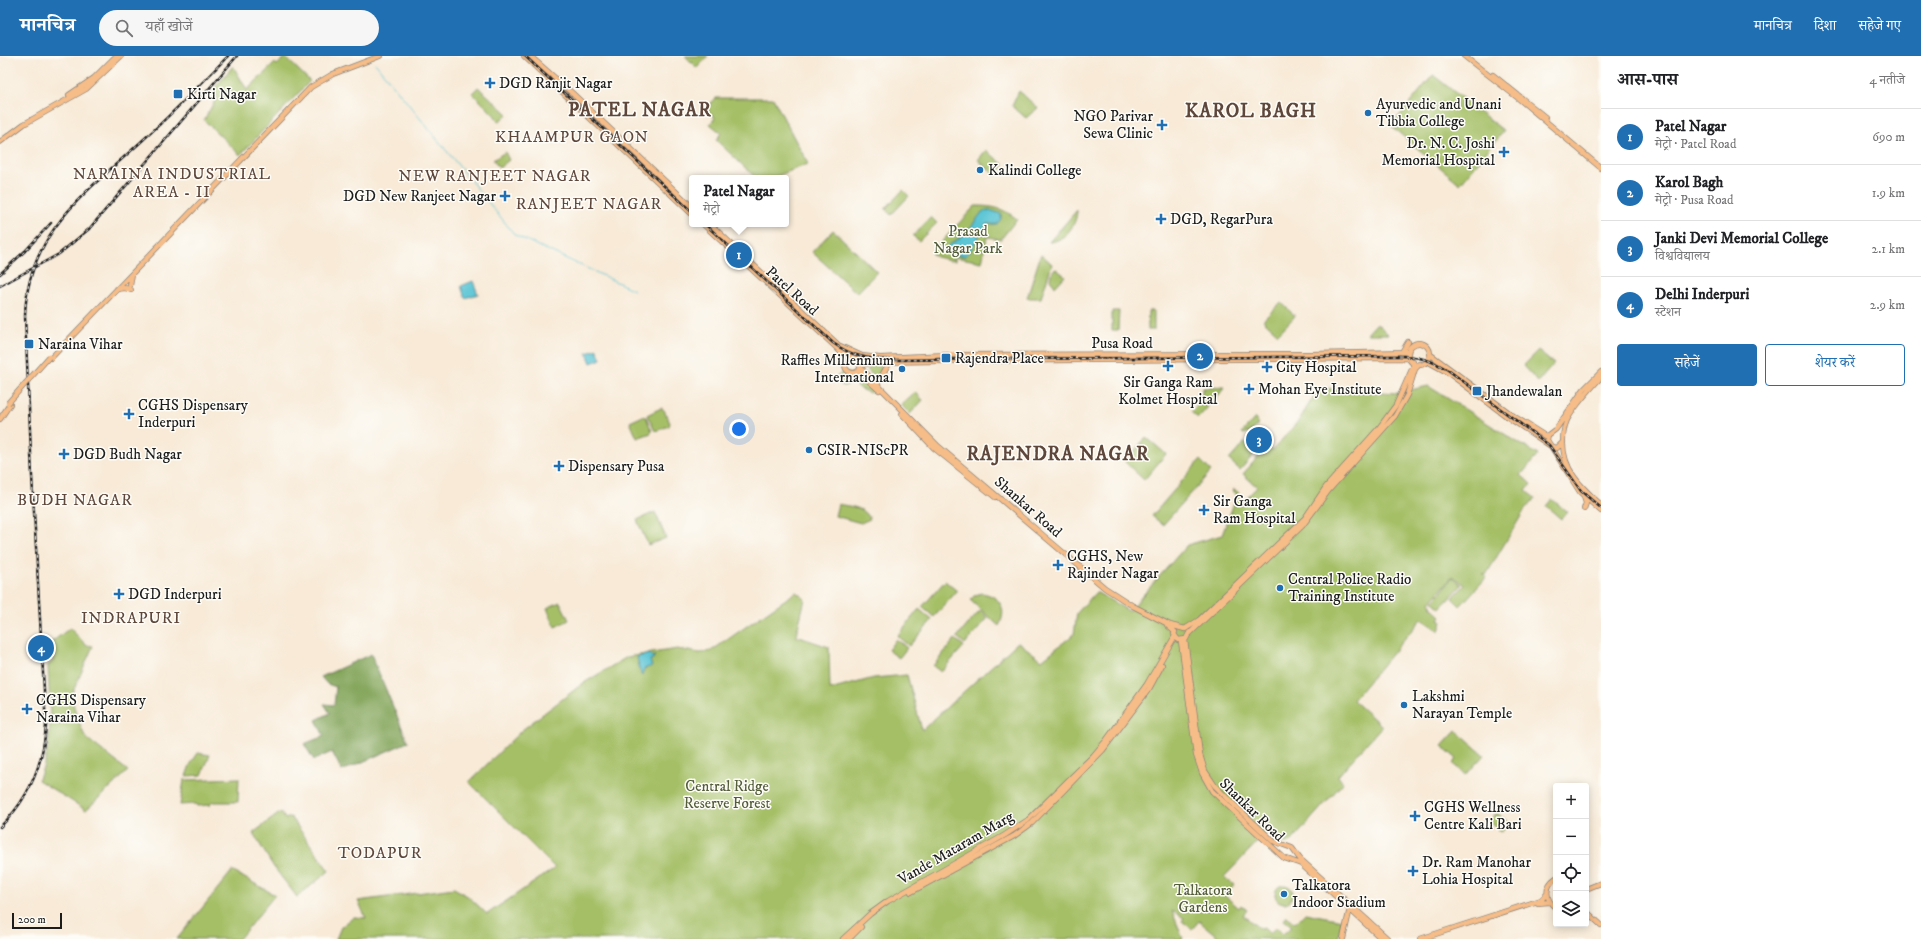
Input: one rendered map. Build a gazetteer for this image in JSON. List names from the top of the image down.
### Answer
{
  "streets": {
    "main road": [
      "Patel Road",
      "Pusa Road",
      "Shankar Road",
      "Vande Mataram Marg"
    ]
  },
  "crossings": [
    ["Patel Road", "Pusa Road"],
    ["Patel Road", "Shankar Road"],
    ["Pusa Road", "Shankar Road"],
    ["Shankar Road", "Vande Mataram Marg"]
  ],
  "districts": [
    "PATEL NAGAR",
    "KAROL BAGH",
    "KHAAMPUR GAON",
    "NARAINA INDUSTRIAL AREA - II",
    "NEW RANJEET NAGAR",
    "RANJEET NAGAR",
    "RAJENDRA NAGAR",
    "BUDH NAGAR",
    "INDRAPURI",
    "TODAPUR"
  ],
  "parks": ["Prasad Nagar Park", "Central Ridge Reserve Forest", "Talkatora Gardens"],
  "places": {
    "health": [
      "DGD Ranjit Nagar",
      "NGO Parivar Sewa Clinic",
      "Dr. N. C. Joshi Memorial Hospital",
      "DGD New Ranjeet Nagar",
      "DGD, RegarPura",
      "Sir Ganga Ram Kolmet Hospital",
      "City Hospital",
      "Mohan Eye Institute",
      "CGHS Dispensary Inderpuri",
      "DGD Budh Nagar",
      "Dispensary Pusa",
      "Sir Ganga Ram Hospital",
      "CGHS, New Rajinder Nagar",
      "DGD Inderpuri",
      "CGHS Dispensary Naraina Vihar",
      "CGHS Wellness Centre Kali Bari",
      "Dr. Ram Manohar Lohia Hospital"
    ],
    "transit": [
      "Kirti Nagar",
      "Naraina Vihar",
      "Rajendra Place",
      "Jhandewalan"
    ],
    "other": [
      "Ayurvedic and Unani Tibbia College",
      "Kalindi College",
      "Raffles Millennium International",
      "CSIR-NIScPR",
      "Central Police Radio Training Institute",
      "Lakshmi Narayan Temple",
      "Talkatora Indoor Stadium"
    ]
  },
  "scale_bar": "200 m",
  "page": {
    "header": "मानचित्र",
    "search": "यहाँ खोजें",
    "nav": ["मानचित्र", "दिशा", "सहेजे गए"],
    "heading": ["आस-पास", "4 नतीजे"],
    "list": [
      {
        "mark": "1",
        "name": "Patel Nagar",
        "note": "मेट्रो · Patel Road",
        "value": "690 m"
      },
      {
        "mark": "2",
        "name": "Karol Bagh",
        "note": "मेट्रो · Pusa Road",
        "value": "1.9 km"
      },
      {
        "mark": "3",
        "name": "Janki Devi Memorial College",
        "note": "विश्वविद्यालय",
        "value": "2.1 km"
      },
      {
        "mark": "4",
        "name": "Delhi Inderpuri",
        "note": "स्टेशन",
        "value": "2.9 km"
      }
    ],
    "popup": ["Patel Nagar", "मेट्रो"],
    "pins": [
      "1",
      "2",
      "3",
      "4"
    ],
    "buttons": ["सहेजें", "शेयर करें"],
    "map_buttons": ["+", "−"],
    "scale": "200 m"
  }
}
